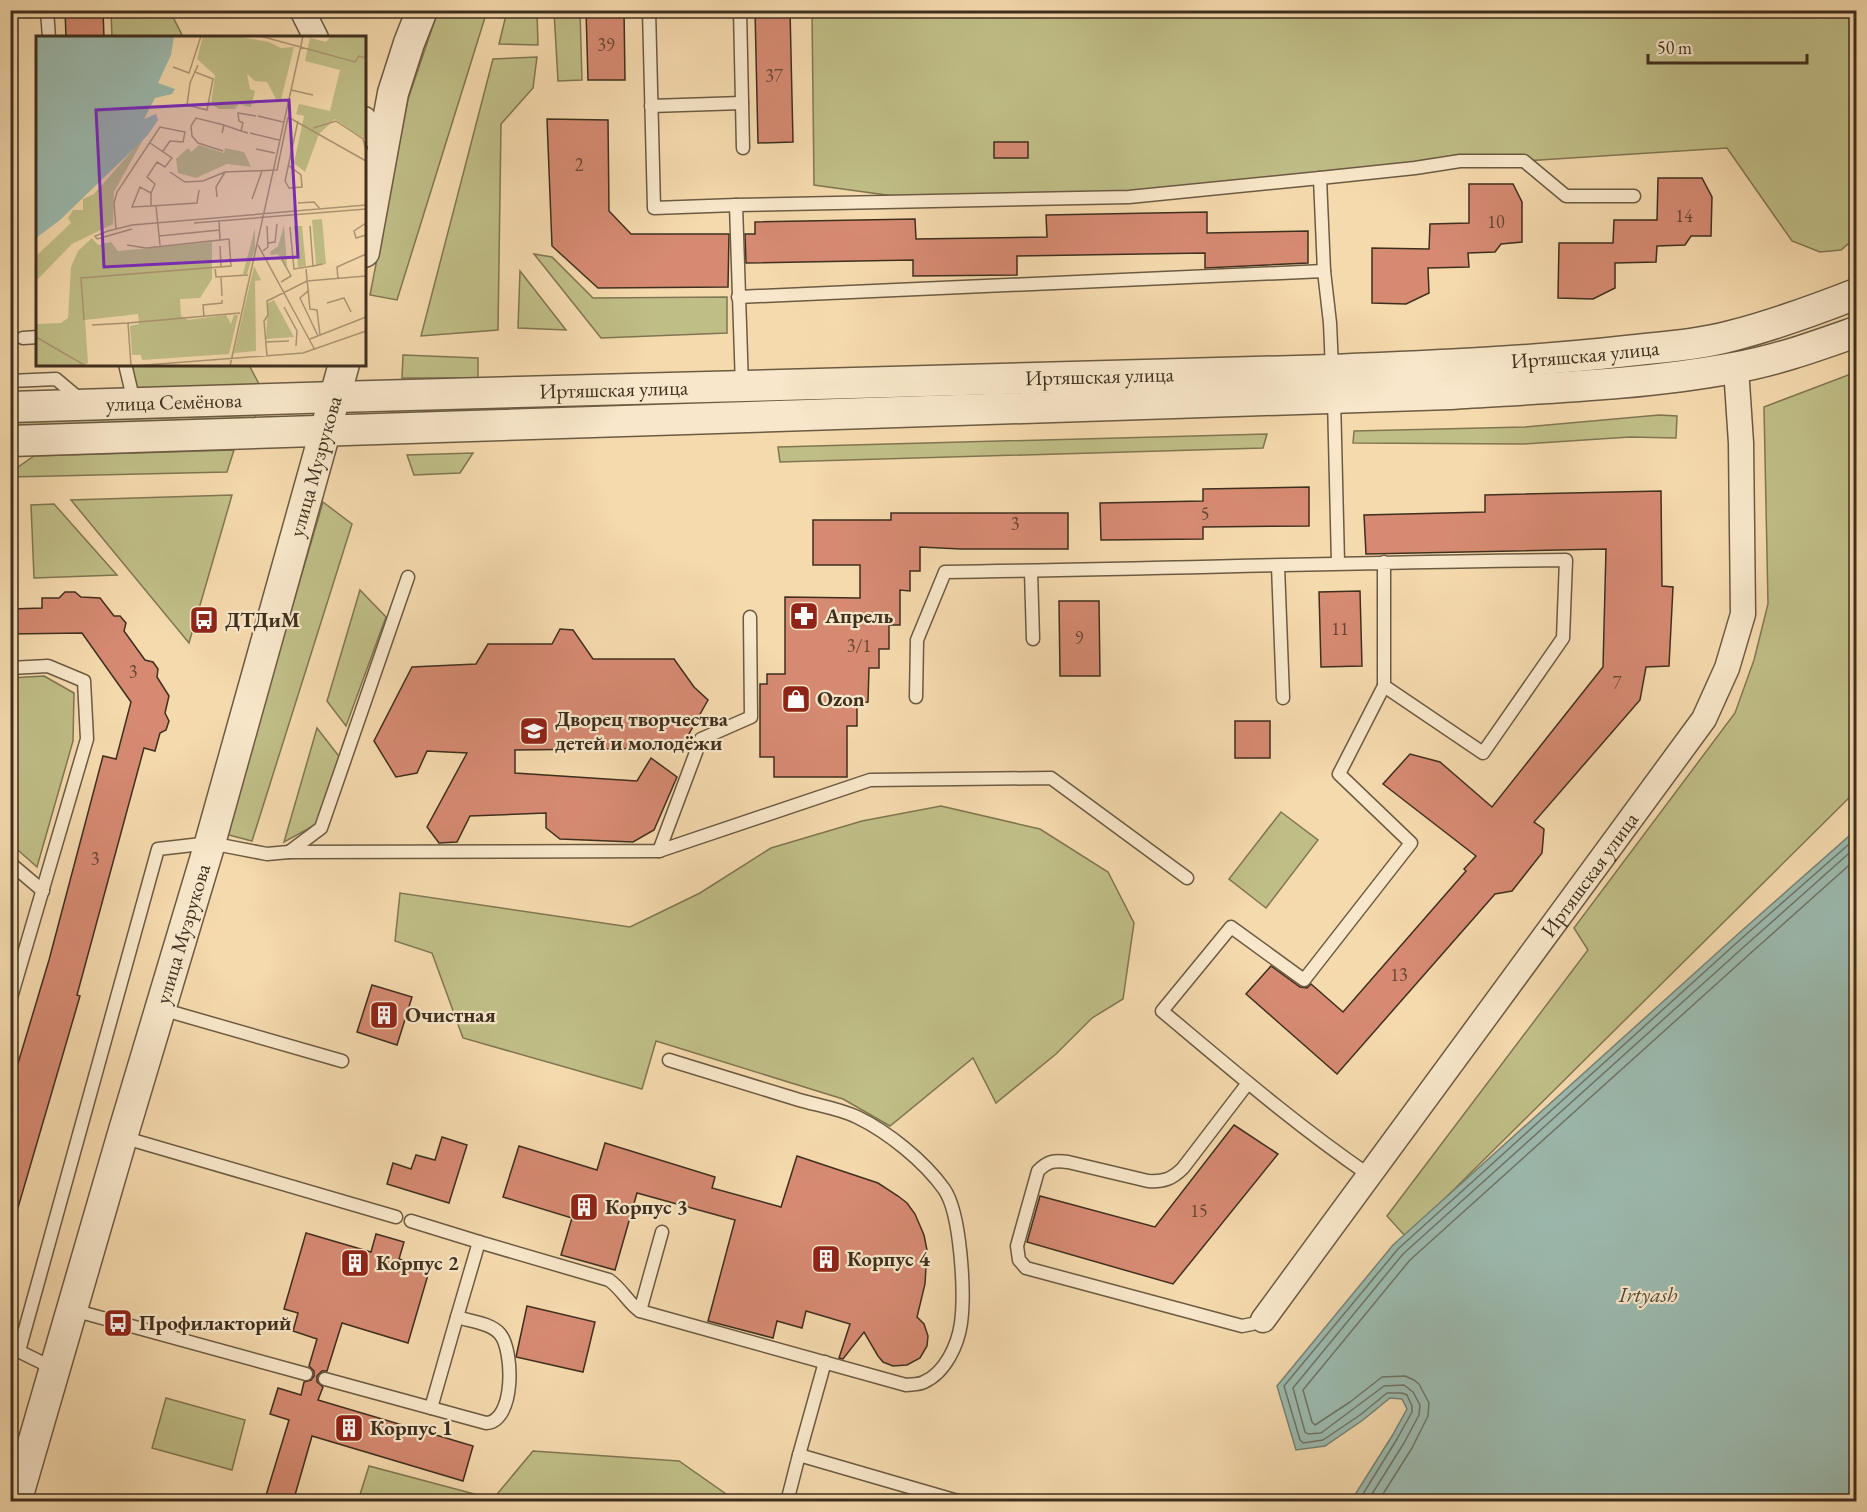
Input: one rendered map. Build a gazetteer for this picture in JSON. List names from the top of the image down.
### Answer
{
  "streets": {
    "street": ["Иртяшская улица", "улица Семёнова", "улица Музрукова"]
  },
  "crossings": [
    ["Иртяшская улица", "улица Семёнова"],
    ["Иртяшская улица", "улица Музрукова"],
    ["улица Семёнова", "улица Музрукова"]
  ],
  "water": ["Irtyash"],
  "places": {
    "pharmacy": ["Апрель"],
    "bus stop": ["ДТДиМ", "Профилакторий"],
    "shop": ["Ozon"],
    "school or university": ["Дворец творчества детей и молодёжи"],
    "building": [
      "Очистная",
      "Корпус 3",
      "Корпус 4",
      "Корпус 2",
      "Корпус 1"
    ]
  },
  "house_numbers": [
    "39",
    "37",
    "2",
    "14",
    "10",
    "5",
    "3",
    "11",
    "9",
    "3/1",
    "3",
    "7",
    "3",
    "13",
    "15"
  ],
  "scale_bar": "50 m"
}
